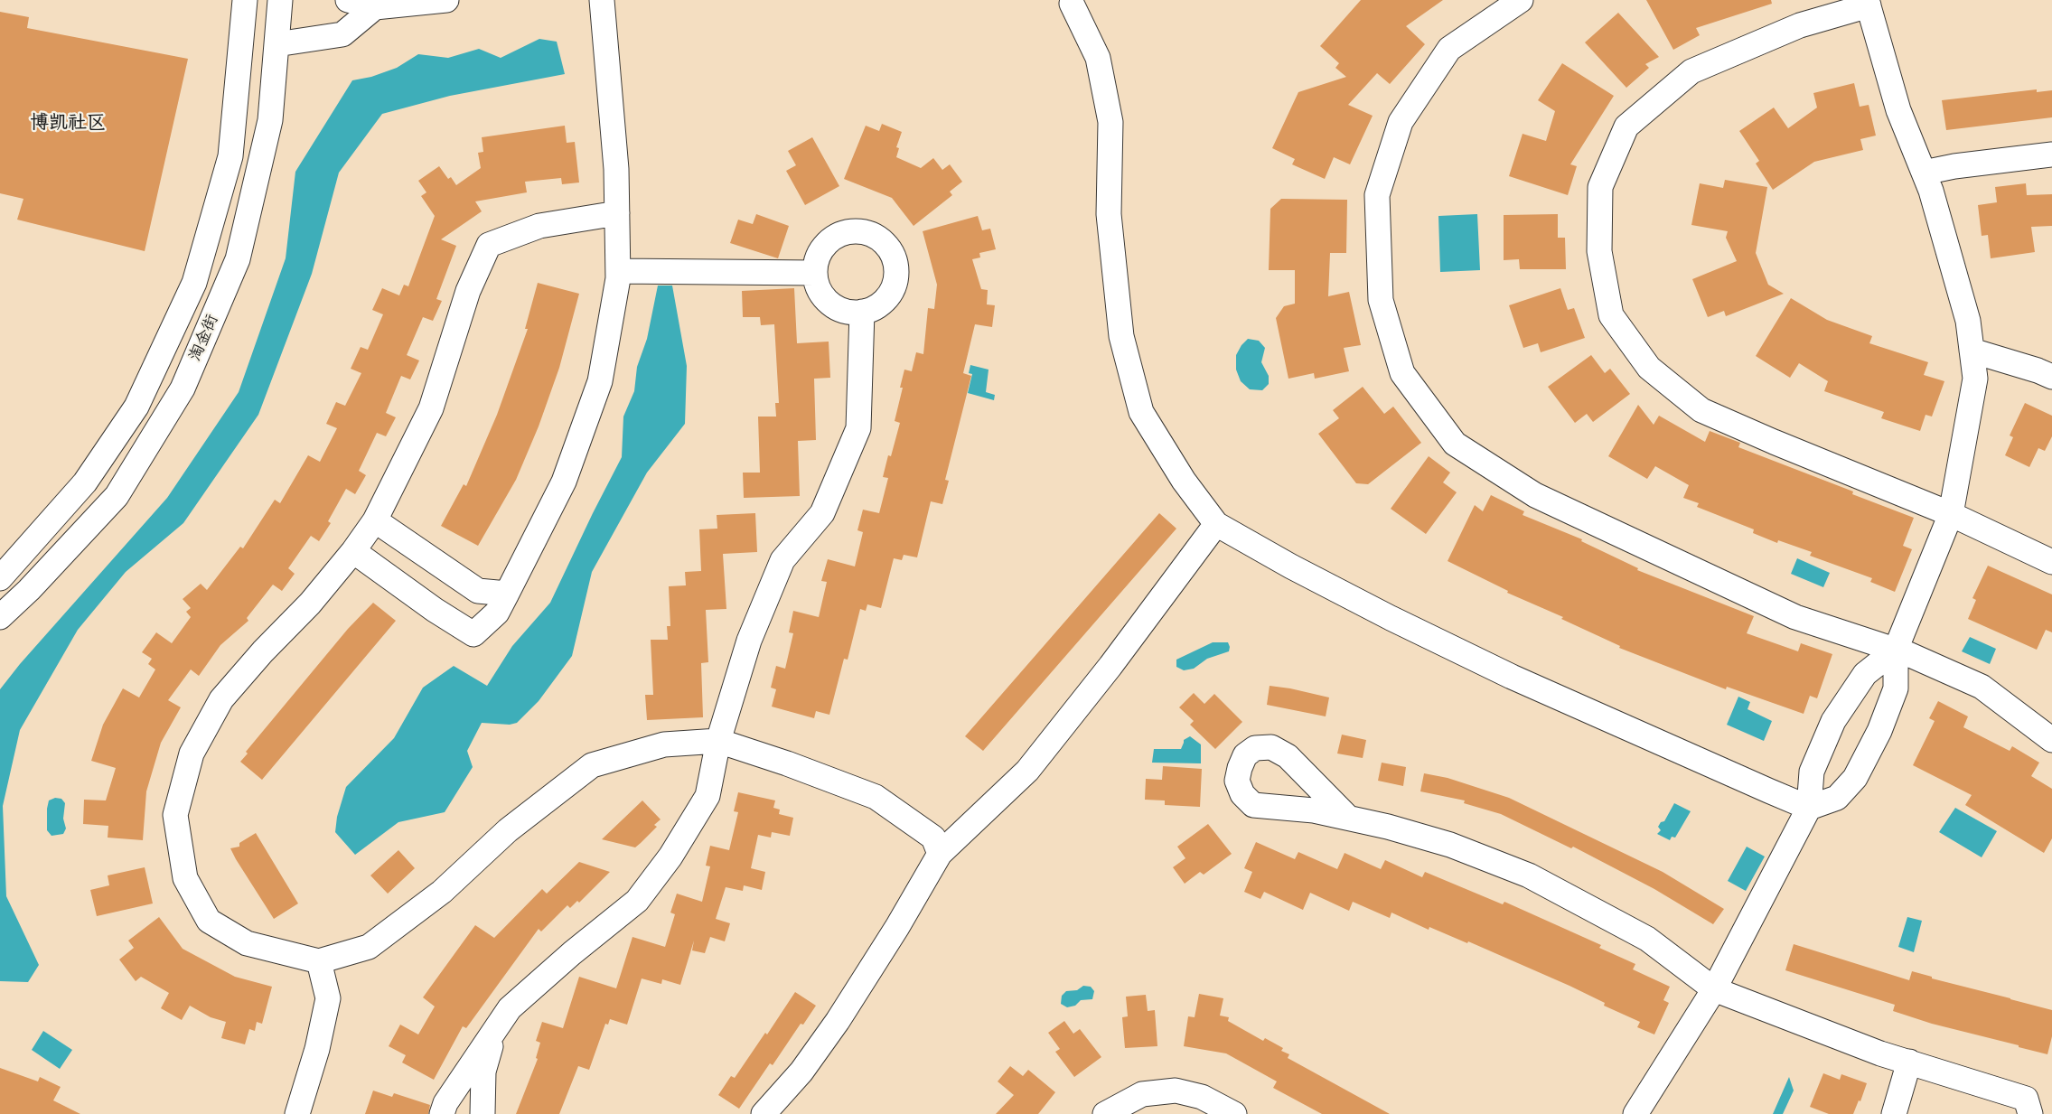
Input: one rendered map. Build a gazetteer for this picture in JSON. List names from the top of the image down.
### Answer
{
  "streets": {
    "street": ["淘金街"]
  },
  "districts": ["博凯社区"]
}
